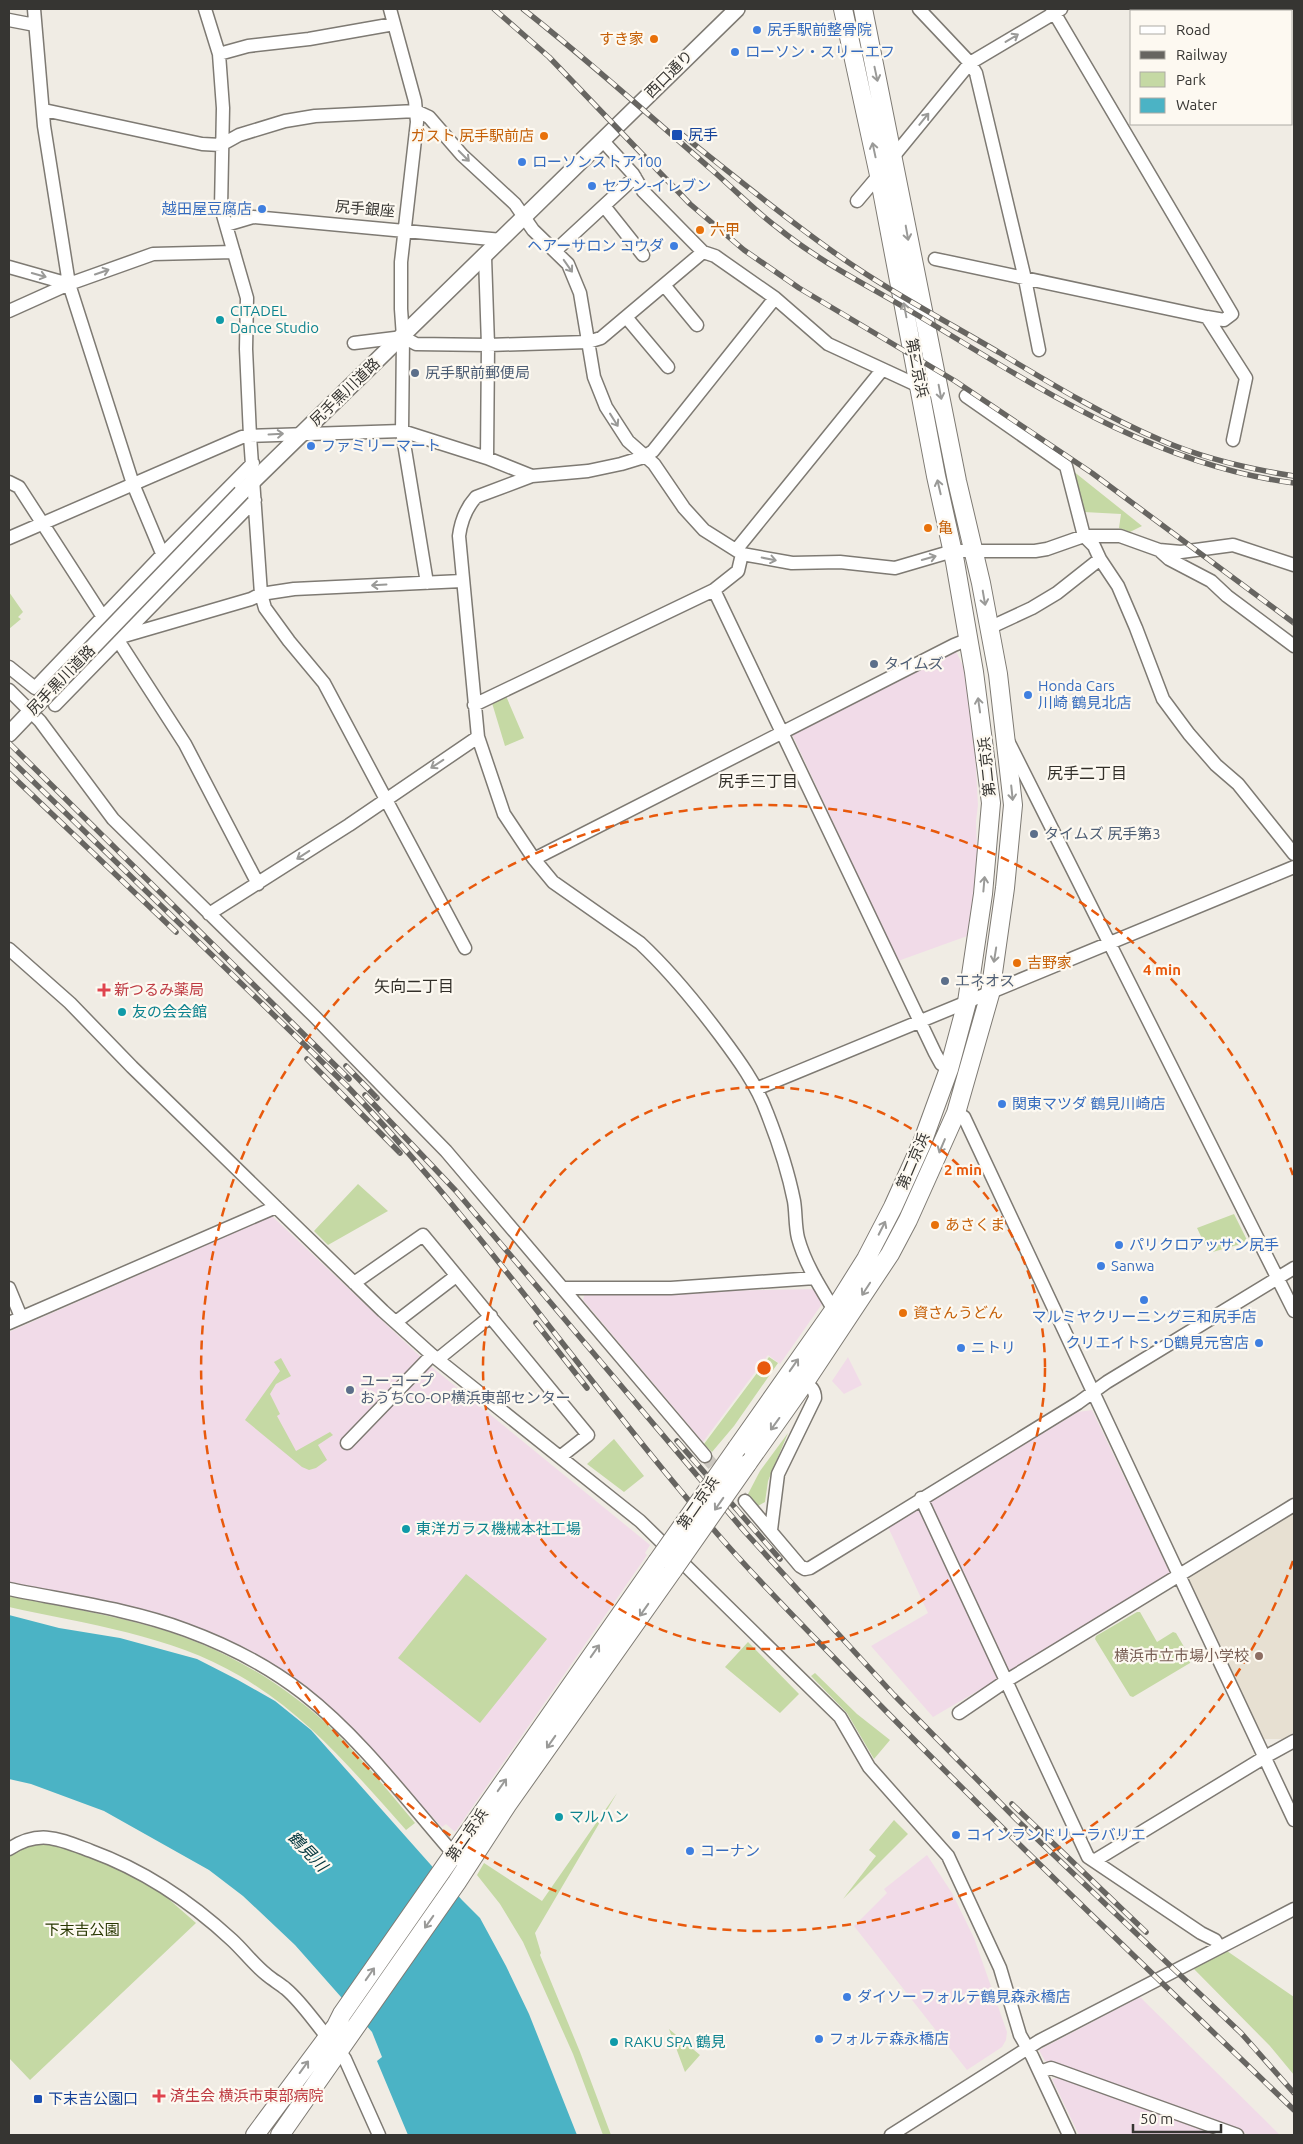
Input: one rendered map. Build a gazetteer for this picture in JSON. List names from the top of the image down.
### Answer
{
  "streets": {
    "highway": ["第二京浜"],
    "main road": ["西口通り", "尻手黒川道路"],
    "street": ["尻手銀座"]
  },
  "crossings": [
    ["西口通り", "尻手黒川道路"],
    ["尻手銀座", "尻手黒川道路"]
  ],
  "districts": ["尻手二丁目", "尻手三丁目", "矢向二丁目"],
  "water": ["鶴見川"],
  "parks": ["下末吉公園"],
  "places": {
    "other": [
      "尻手駅前整骨院",
      "すき家",
      "ローソン・スリーエフ",
      "ガスト 尻手駅前店",
      "ローソンストア100",
      "セブン-イレブン",
      "越田屋豆腐店",
      "六甲",
      "ヘアーサロン コウダ",
      "CITADEL Dance Studio",
      "尻手駅前郵便局",
      "ファミリーマート",
      "亀",
      "タイムズ",
      "Honda Cars 川崎 鶴見北店",
      "タイムズ 尻手第3",
      "吉野家",
      "エネオス",
      "友の会会館",
      "関東マツダ 鶴見川崎店",
      "あさくま",
      "パリクロアッサン尻手",
      "Sanwa",
      "マルミヤクリーニング三和尻手店",
      "資さんうどん",
      "クリエイトS・D鶴見元宮店",
      "ニトリ",
      "ユーコープ おうちCO-OP横浜東部センター",
      "東洋ガラス機械本社工場",
      "横浜市立市場小学校",
      "マルハン",
      "コインランドリーラバリエ",
      "コーナン",
      "ダイソー フォルテ鶴見森永橋店",
      "フォルテ森永橋店",
      "RAKU SPA 鶴見"
    ],
    "transit": ["尻手", "下末吉公園口"],
    "health": ["新つるみ薬局", "済生会 横浜市東部病院"]
  },
  "legend": [
    "Road",
    "Railway",
    "Park",
    "Water"
  ],
  "scale_bar": "50 m",
  "rings": ["4 min", "2 min"]
}
